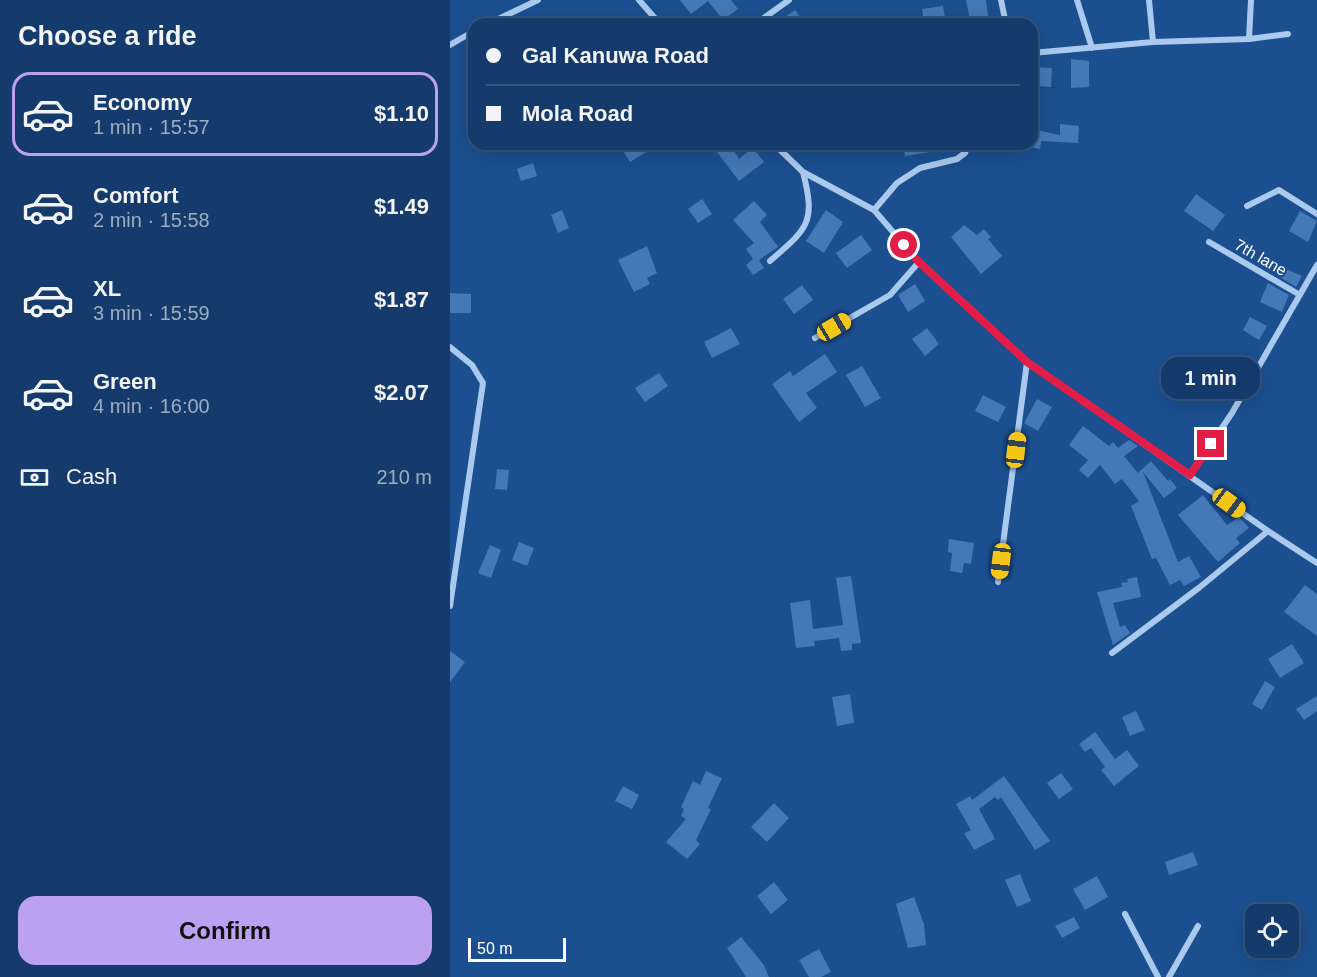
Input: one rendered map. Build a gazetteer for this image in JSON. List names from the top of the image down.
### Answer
{
  "streets": {
    "street": ["7th lane"]
  },
  "scale_bar": "50 m",
  "page": {
    "heading": "Choose a ride",
    "banner": ["Gal Kanuwa Road", "Mola Road"],
    "list": [
      {
        "name": "Economy",
        "note": "1 min · 15:57",
        "value": "$1.10"
      },
      {
        "name": "Comfort",
        "note": "2 min · 15:58",
        "value": "$1.49"
      },
      {
        "name": "XL",
        "note": "3 min · 15:59",
        "value": "$1.87"
      },
      {
        "name": "Green",
        "note": "4 min · 16:00",
        "value": "$2.07"
      }
    ],
    "bubble": "1 min",
    "pay": ["Cash", "210 m"],
    "buttons": "Confirm",
    "scale": "50 m"
  }
}
